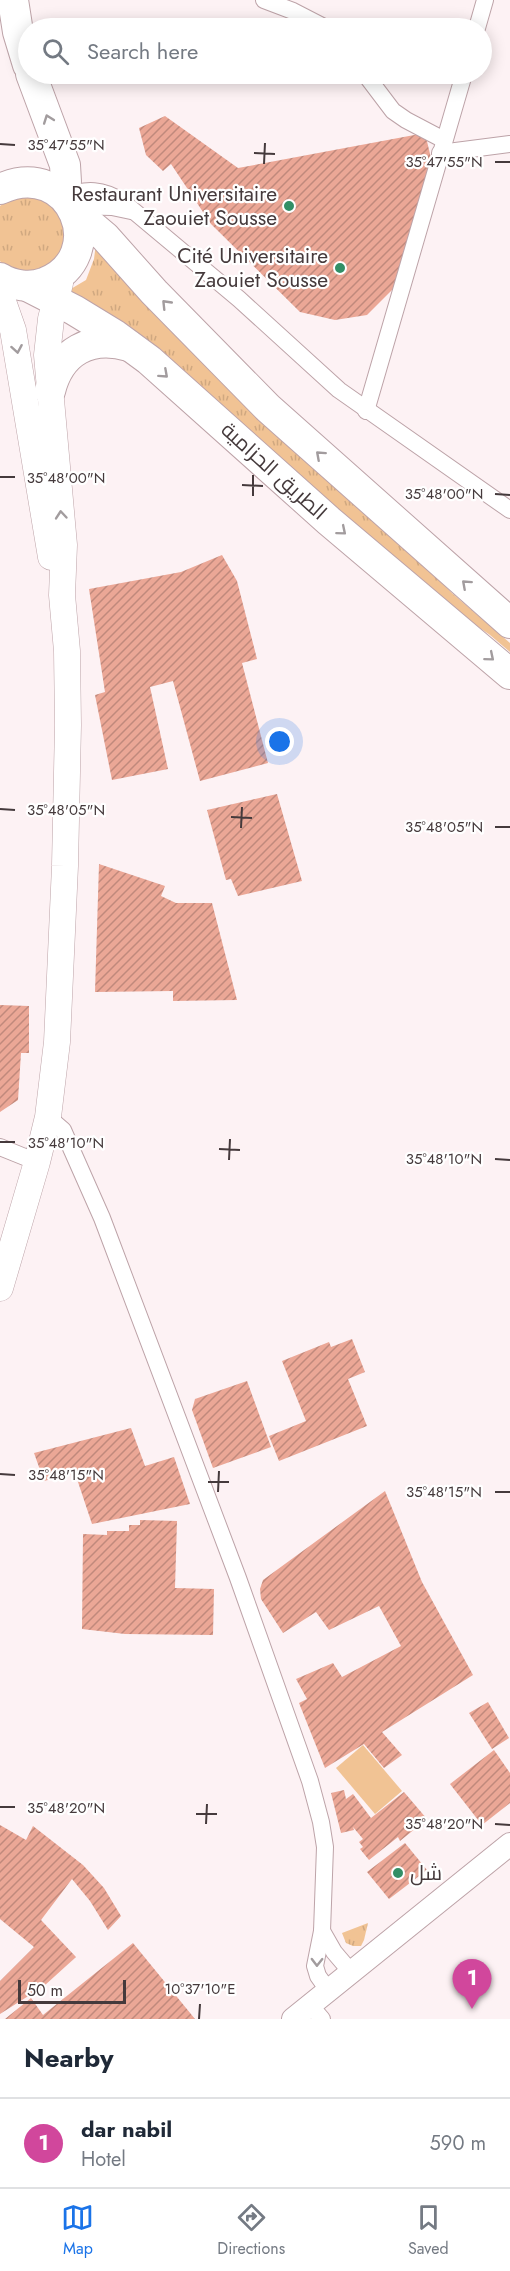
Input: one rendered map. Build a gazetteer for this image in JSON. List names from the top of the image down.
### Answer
{
  "streets": {
    "highway": ["الطريق الحزامية"]
  },
  "places": ["Restaurant Universitaire Zaouiet Sousse", "Cité Universitaire Zaouiet Sousse", "شل"],
  "scale_bar": "50 m",
  "page": {
    "search": "Search here",
    "pins": "1",
    "scale": "50 m",
    "heading": "Nearby",
    "list": [
      {
        "mark": "1",
        "name": "dar nabil",
        "note": "Hotel",
        "value": "590 m"
      }
    ],
    "nav": ["Map", "Directions", "Saved"]
  },
  "coordinates": [
    "35°47'55\"N",
    "35°48'00\"N",
    "35°48'05\"N",
    "35°48'10\"N",
    "35°48'15\"N",
    "35°48'20\"N",
    "10°37'10\"E"
  ]
}
